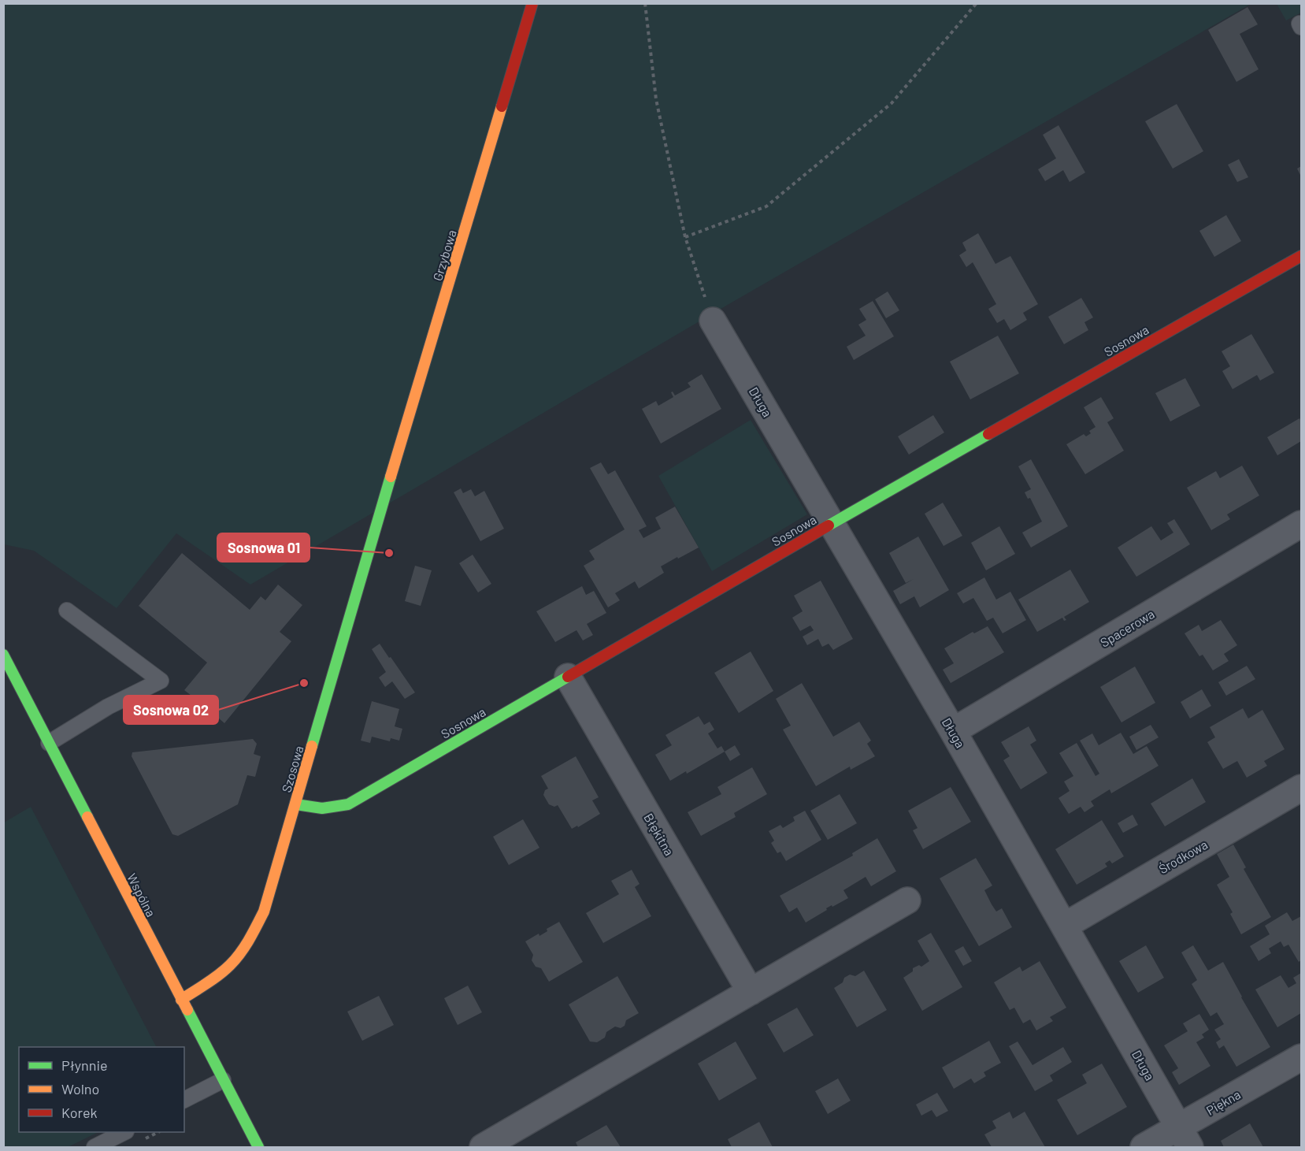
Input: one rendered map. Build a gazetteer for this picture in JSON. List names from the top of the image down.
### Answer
{
  "streets": {
    "street": [
      "Grzybowa",
      "Sosnowa",
      "Długa",
      "Spacerowa",
      "Szosowa",
      "Błękitna",
      "Środkowa",
      "Wspólna",
      "Piękna"
    ]
  },
  "crossings": [
    ["Grzybowa", "Szosowa"],
    ["Sosnowa", "Długa"],
    ["Sosnowa", "Szosowa"],
    ["Sosnowa", "Błękitna"],
    ["Długa", "Spacerowa"],
    ["Długa", "Środkowa"],
    ["Długa", "Piękna"],
    ["Szosowa", "Wspólna"]
  ],
  "places": ["Sosnowa 01", "Sosnowa 02"],
  "legend": ["Płynnie", "Wolno", "Korek"]
}
